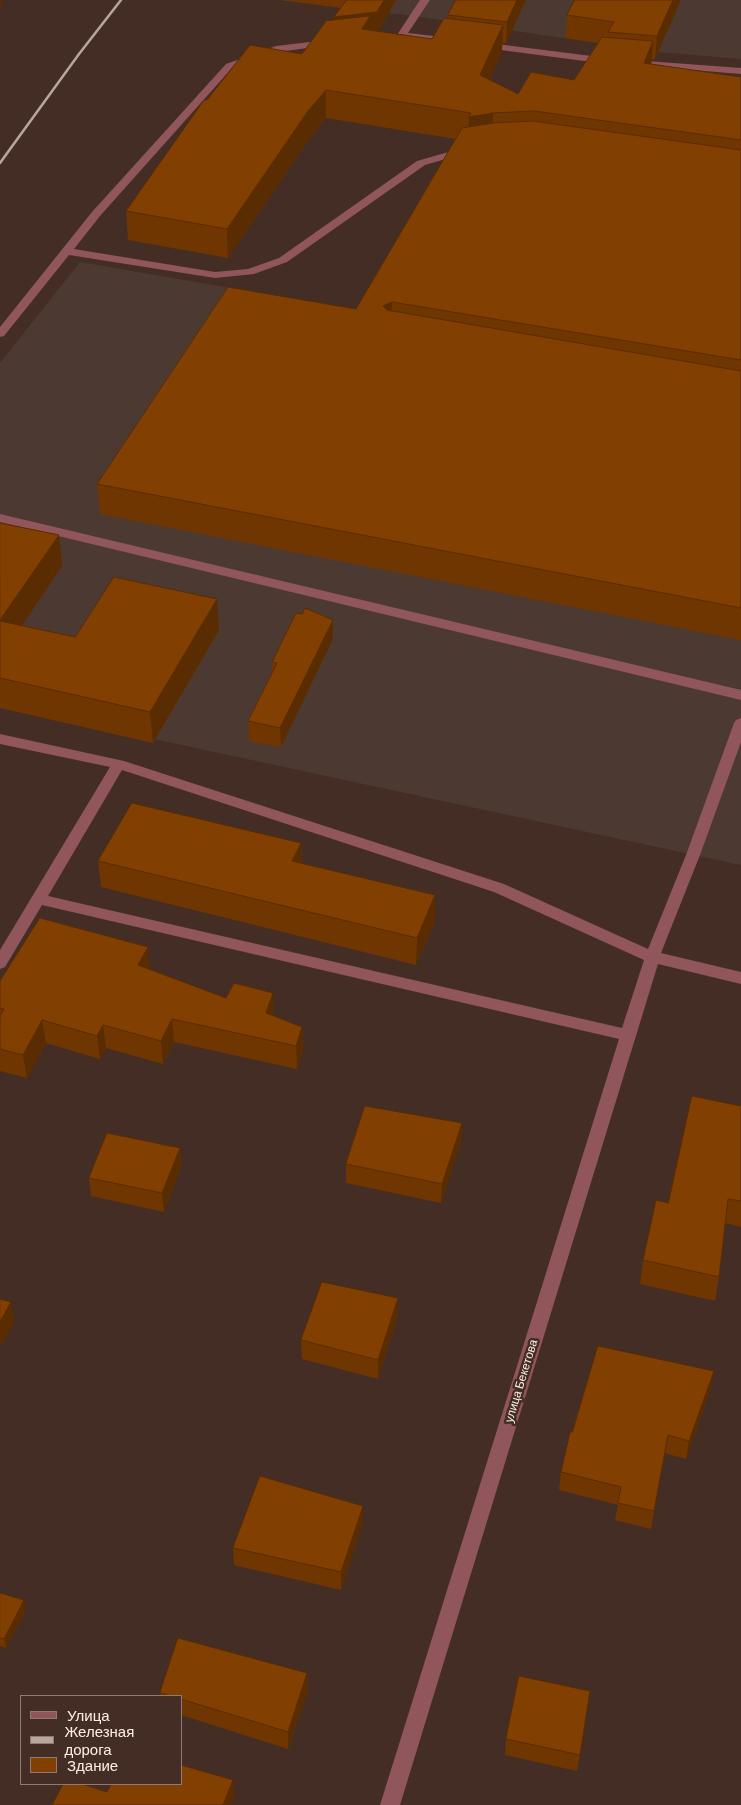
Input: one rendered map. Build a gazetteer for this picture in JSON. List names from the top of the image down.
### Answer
{
  "streets": {
    "street": ["улица Бекетова"]
  },
  "legend": ["Улица", "Железная дорога", "Здание"]
}
